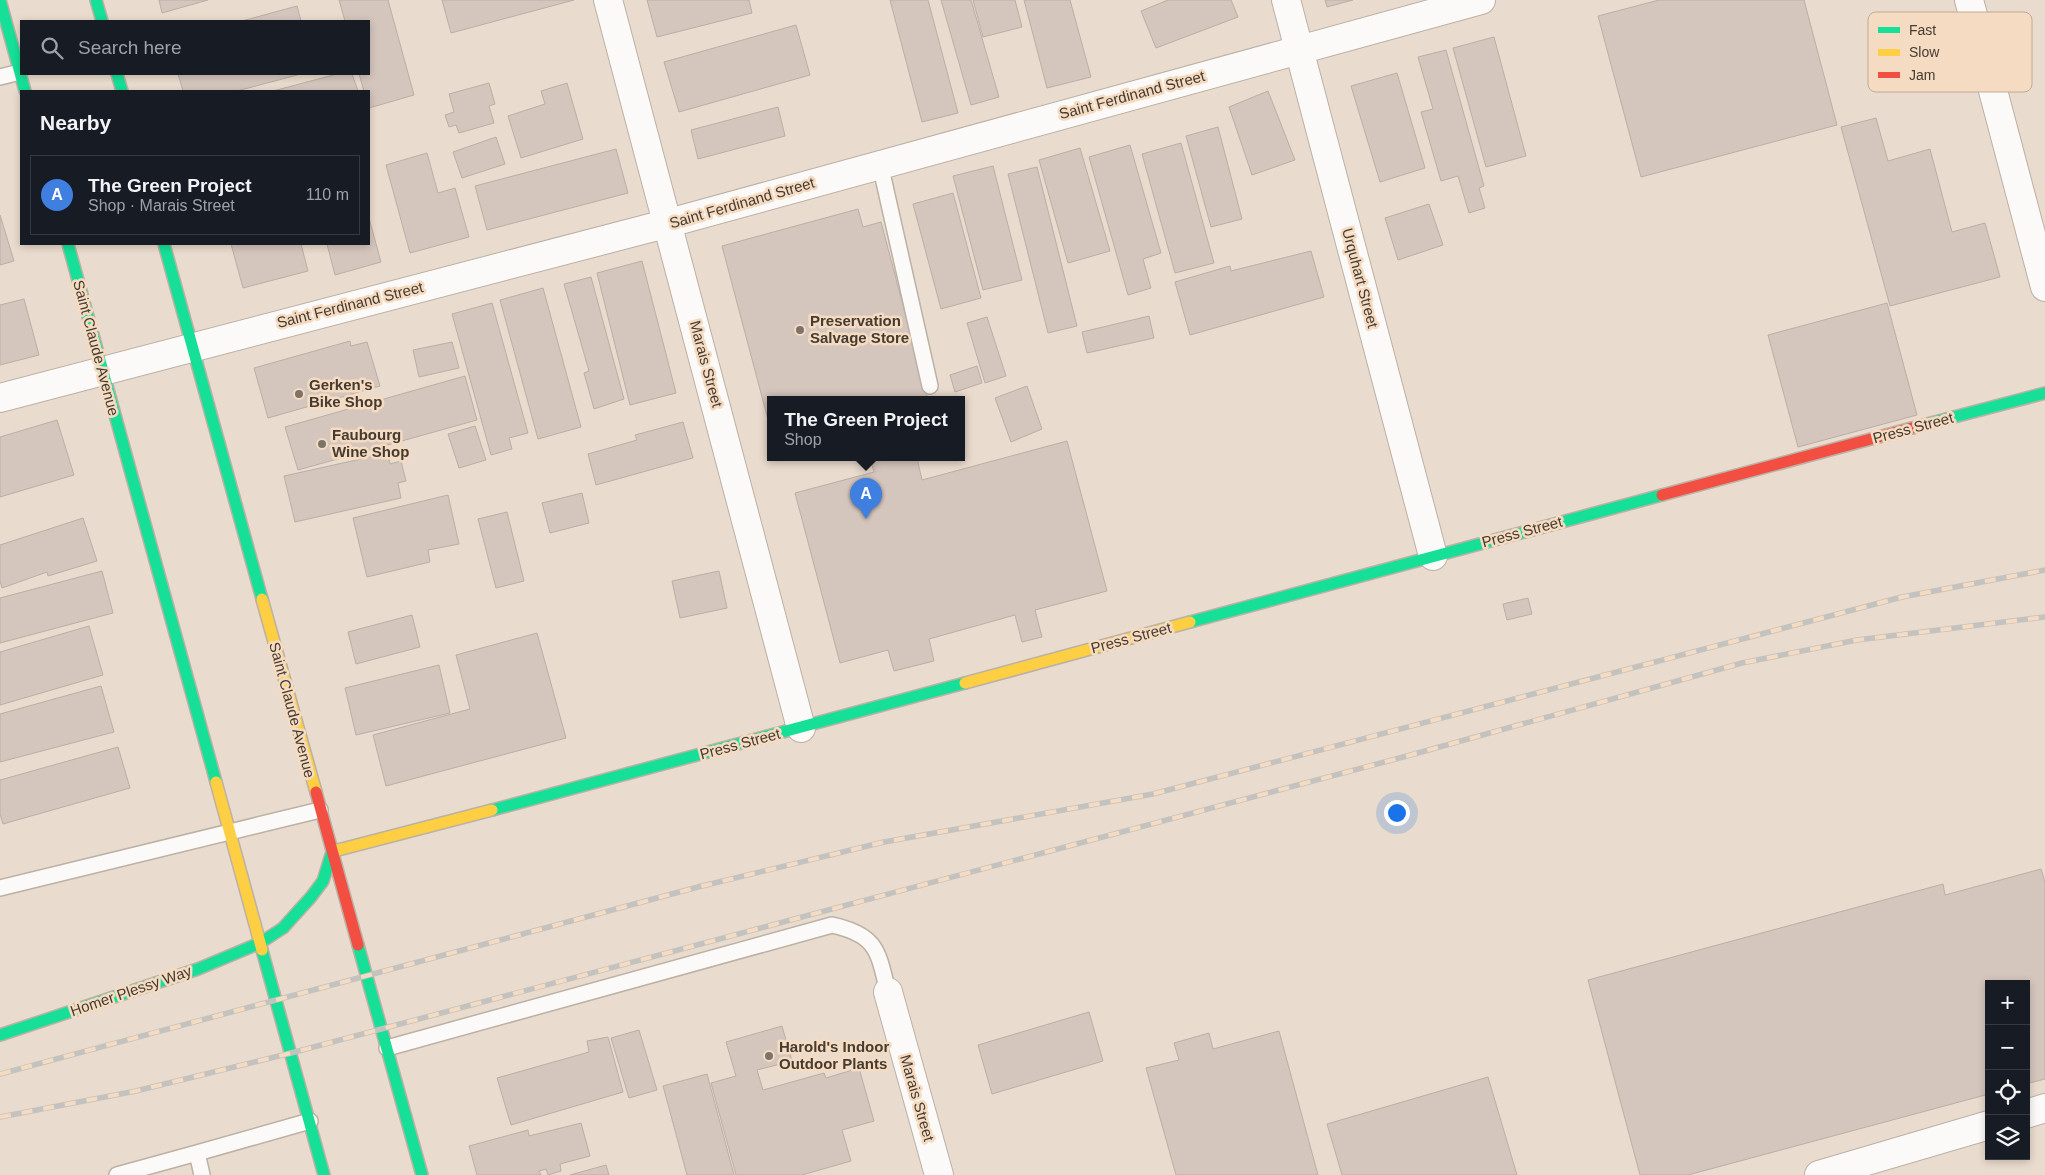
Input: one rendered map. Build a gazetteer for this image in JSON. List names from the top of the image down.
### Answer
{
  "streets": {
    "street": [
      "Saint Ferdinand Street",
      "Urquhart Street",
      "Saint Claude Avenue",
      "Marais Street",
      "Press Street",
      "Homer Plessy Way"
    ]
  },
  "crossings": [
    ["Saint Ferdinand Street", "Urquhart Street"],
    ["Saint Ferdinand Street", "Saint Claude Avenue"],
    ["Saint Ferdinand Street", "Marais Street"],
    ["Urquhart Street", "Press Street"],
    ["Saint Claude Avenue", "Press Street"],
    ["Saint Claude Avenue", "Homer Plessy Way"],
    ["Marais Street", "Press Street"]
  ],
  "places": [
    "Preservation Salvage Store",
    "Gerken's Bike Shop",
    "Faubourg Wine Shop",
    "Harold's Indoor Outdoor Plants"
  ],
  "legend": ["Fast", "Slow", "Jam"],
  "page": {
    "search": "Search here",
    "heading": "Nearby",
    "list": [
      {
        "mark": "A",
        "name": "The Green Project",
        "note": "Shop · Marais Street",
        "value": "110 m"
      }
    ],
    "popup": ["The Green Project", "Shop"],
    "pins": "A",
    "map_buttons": ["+", "−"]
  }
}
